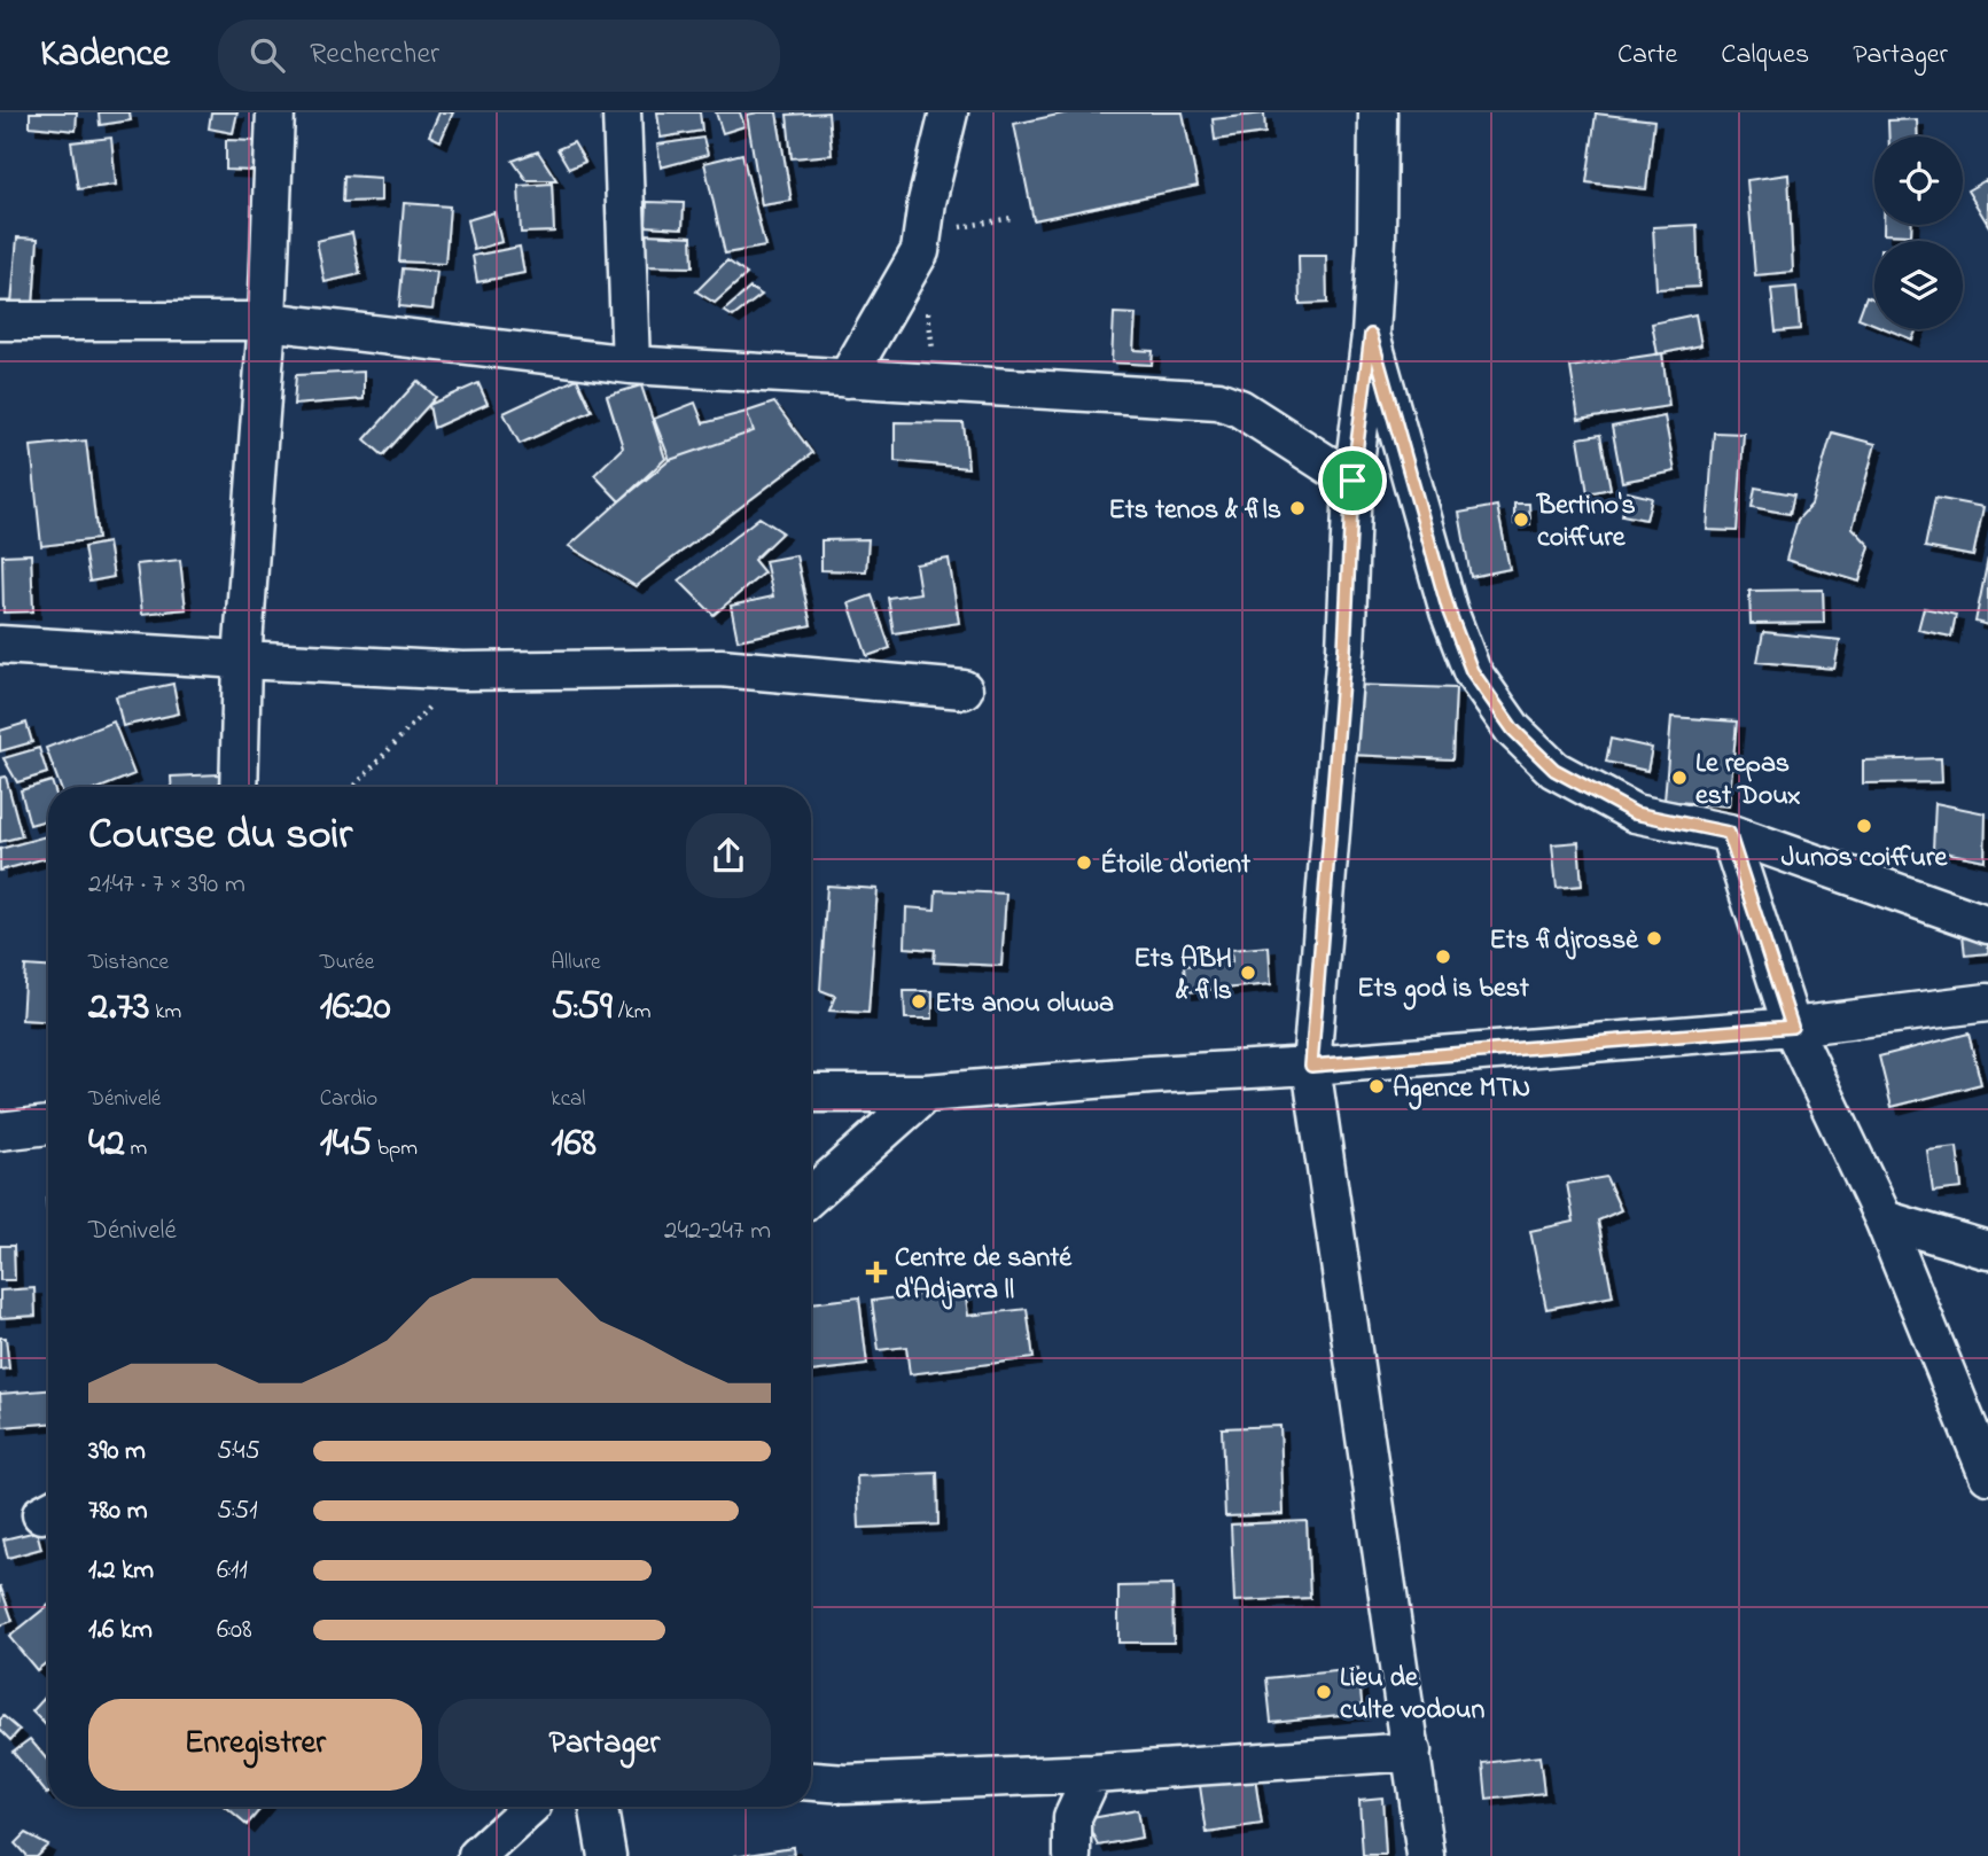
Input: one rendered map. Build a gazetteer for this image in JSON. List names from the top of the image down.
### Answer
{
  "places": {
    "other": [
      "Ets tenos & fils",
      "Bertino's coiffure",
      "Le repas est Doux",
      "Junos coiffure",
      "Étoile d'orient",
      "Ets fidjrossè",
      "Ets god is best",
      "Ets ABH & fils",
      "Ets anou oluwa",
      "Agence MTN",
      "Lieu de culte vodoun"
    ],
    "health": ["Centre de santé d'Adjarra ll"]
  },
  "page": {
    "header": "Kadence",
    "search": "Rechercher",
    "nav": ["Carte", "Calques", "Partager"],
    "heading": ["Course du soir", "21:47 · 7 × 390 m"],
    "stats": [
      ["Distance", "2.73 km"],
      ["Durée", "16:20"],
      ["Allure", "5:59 /km"],
      ["Dénivelé", "42 m"],
      ["Cardio", "145 bpm"],
      ["kcal", "168"]
    ],
    "chart": ["Dénivelé", "242–247 m"],
    "list": [
      {
        "name": "390 m",
        "note": "5:45"
      },
      {
        "name": "780 m",
        "note": "5:51"
      },
      {
        "name": "1.2 km",
        "note": "6:11"
      },
      {
        "name": "1.6 km",
        "note": "6:08"
      }
    ],
    "buttons": ["Enregistrer", "Partager"]
  }
}
